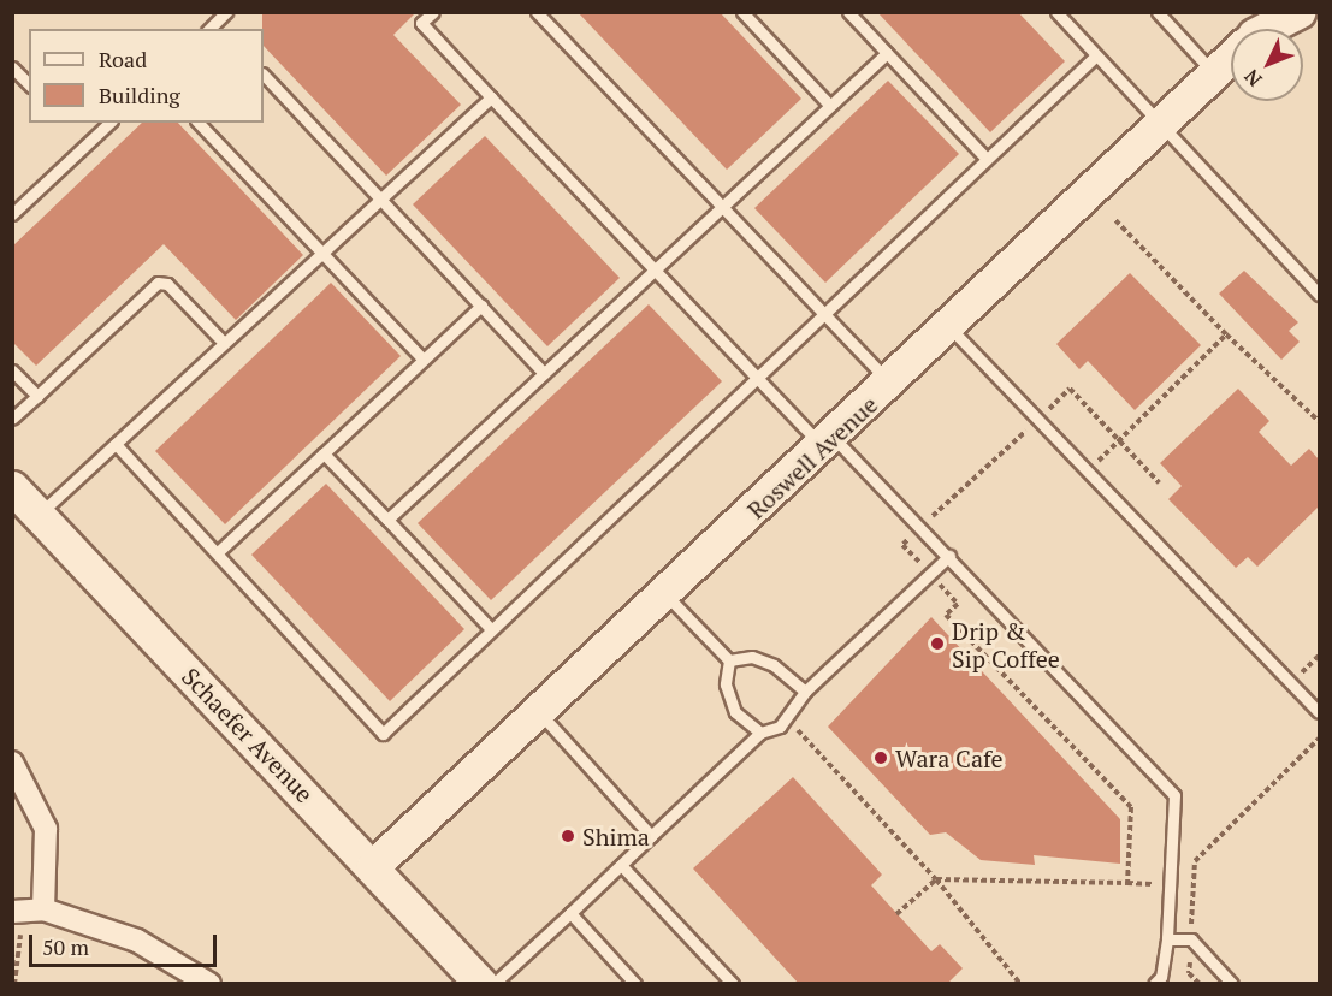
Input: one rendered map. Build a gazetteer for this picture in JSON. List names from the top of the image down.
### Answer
{
  "streets": {
    "street": ["Roswell Avenue", "Schaefer Avenue"]
  },
  "crossings": [
    ["Roswell Avenue", "Schaefer Avenue"]
  ],
  "places": ["Drip & Sip Coffee", "Wara Cafe", "Shima"],
  "legend": ["Road", "Building"],
  "scale_bar": "50 m",
  "north": "bottom left"
}
